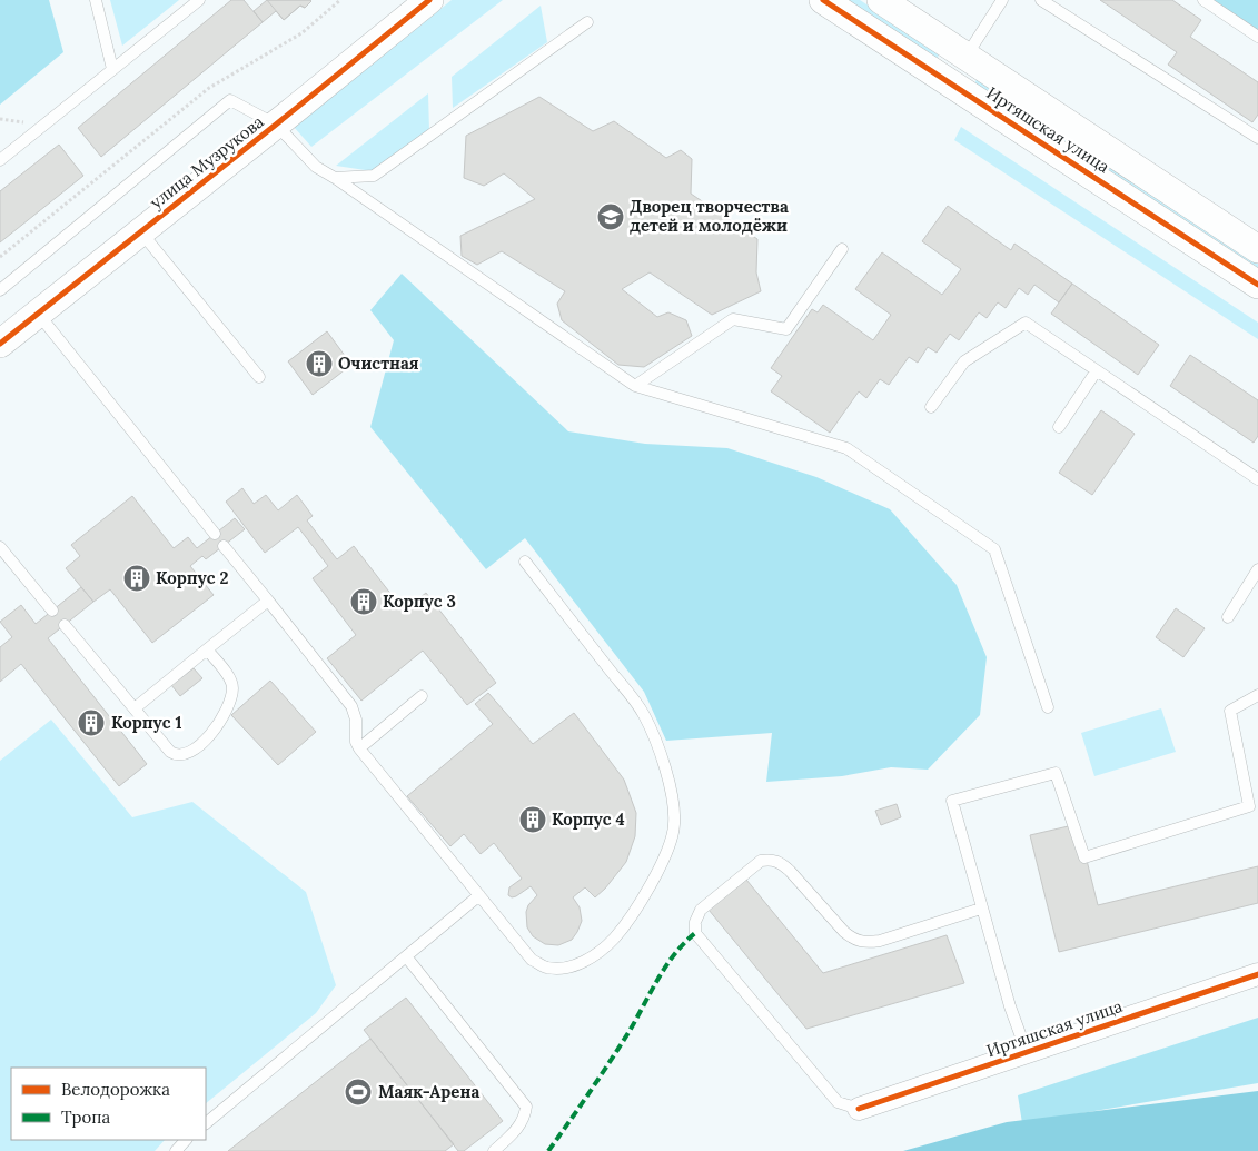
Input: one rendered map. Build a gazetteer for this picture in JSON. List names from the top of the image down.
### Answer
{
  "streets": {
    "street": ["Иртяшская улица", "улица Музрукова"]
  },
  "places": {
    "school or university": ["Дворец творчества детей и молодёжи"],
    "building": [
      "Очистная",
      "Корпус 2",
      "Корпус 3",
      "Корпус 1",
      "Корпус 4"
    ],
    "sports": ["Маяк-Арена"]
  },
  "legend": ["Велодорожка", "Тропа"]
}
